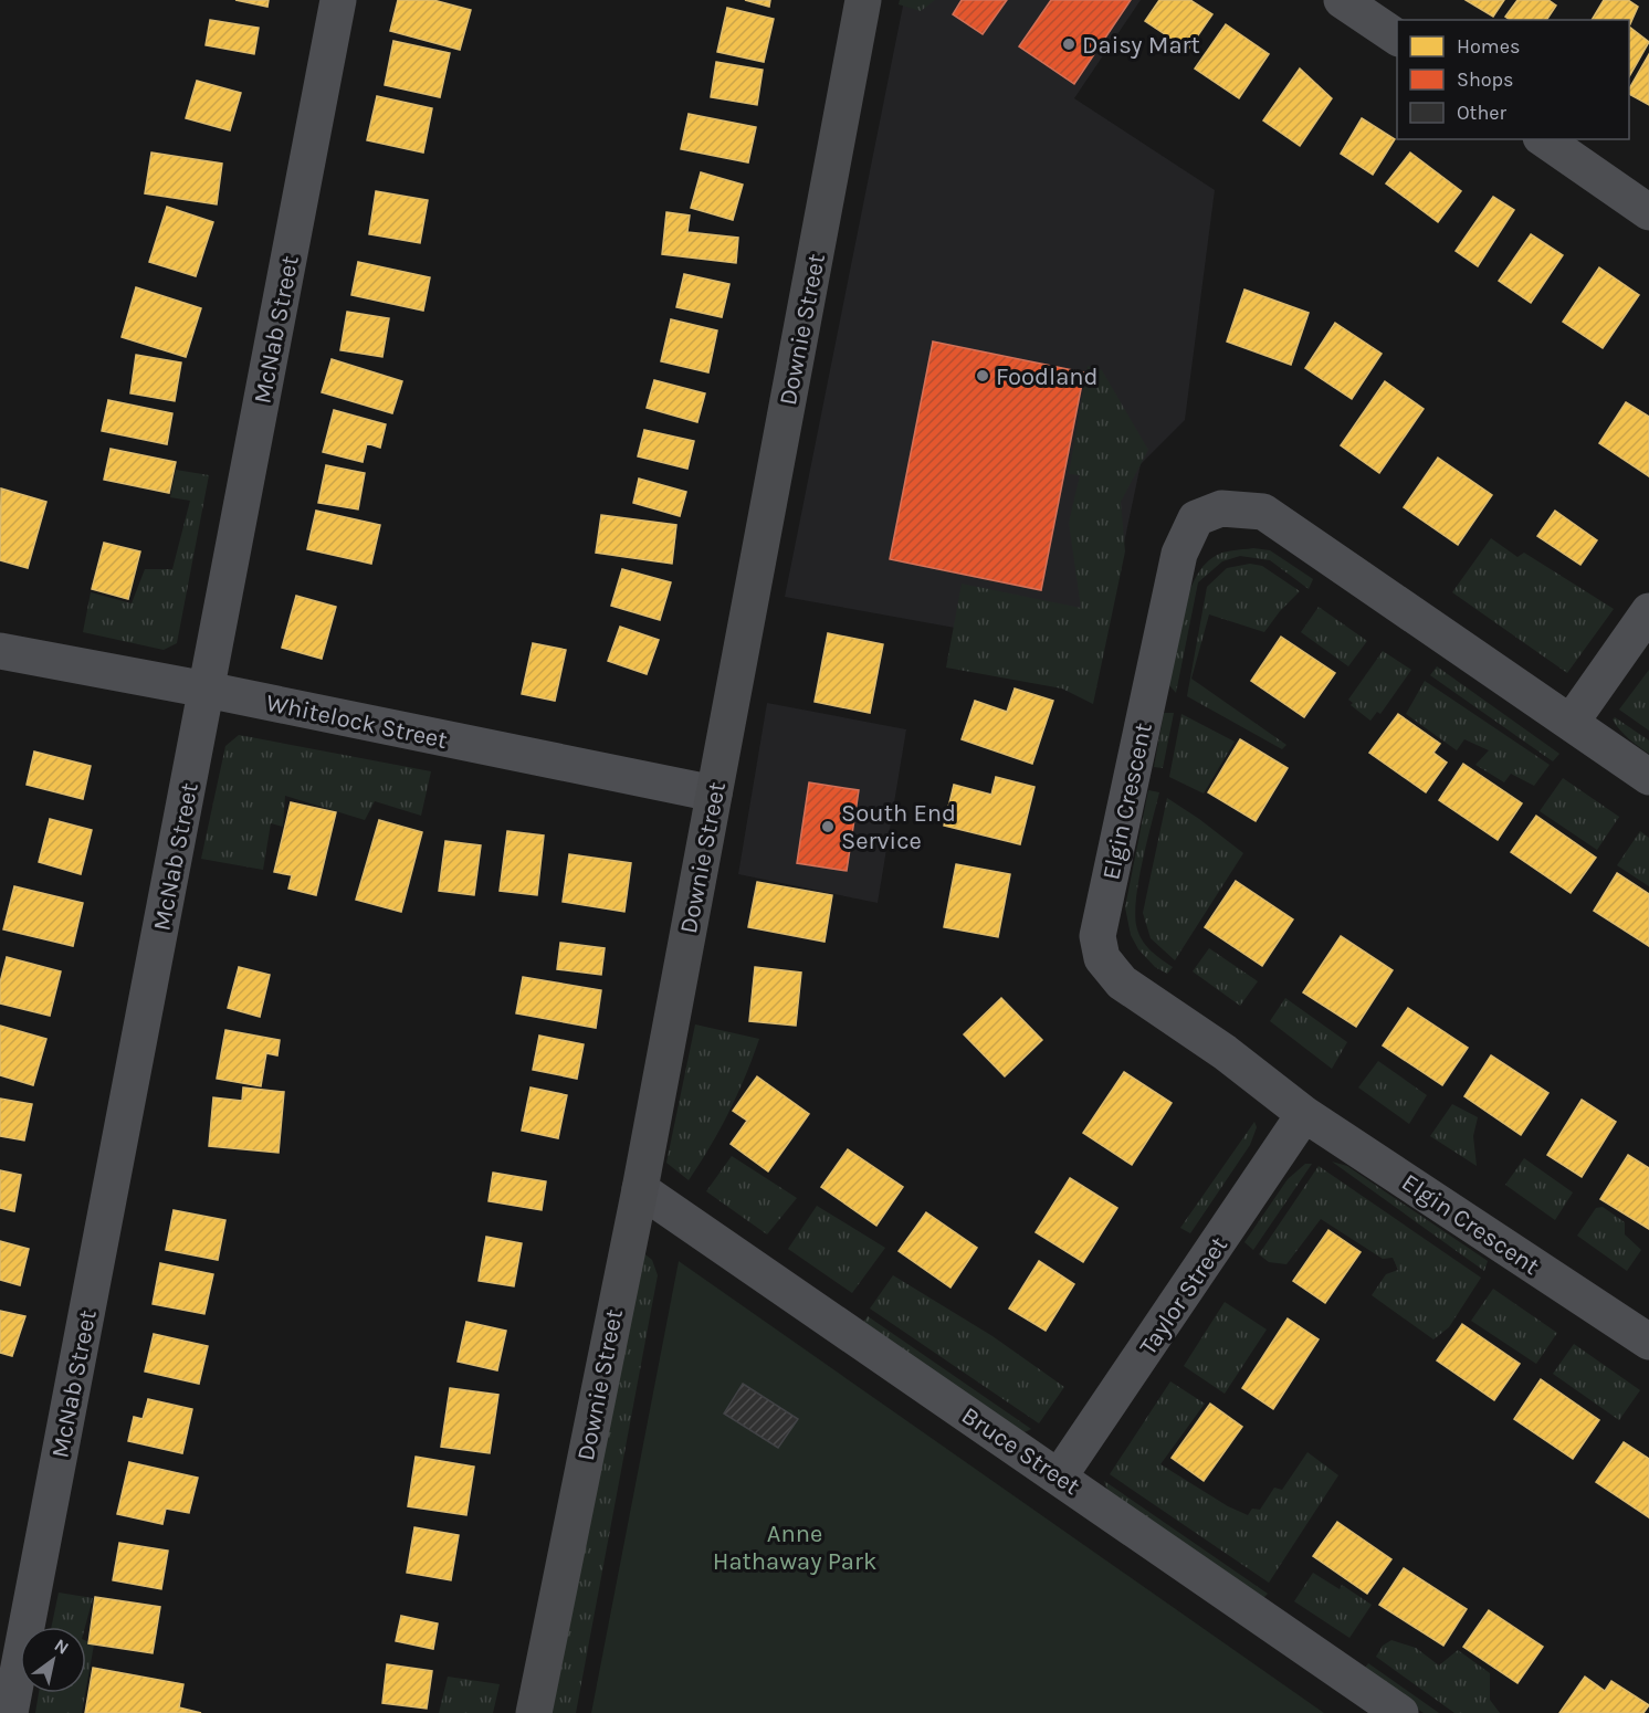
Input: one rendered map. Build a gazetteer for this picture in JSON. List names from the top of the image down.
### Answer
{
  "streets": {
    "main road": ["Downie Street"],
    "street": [
      "McNab Street",
      "Whitelock Street",
      "Elgin Crescent",
      "Taylor Street",
      "Bruce Street"
    ]
  },
  "crossings": [
    ["McNab Street", "Whitelock Street"],
    ["Downie Street", "Whitelock Street"],
    ["Downie Street", "Bruce Street"],
    ["Elgin Crescent", "Taylor Street"],
    ["Taylor Street", "Bruce Street"]
  ],
  "parks": ["Anne Hathaway Park"],
  "places": ["Daisy Mart", "Foodland", "South End Service"],
  "legend": ["Homes", "Shops", "Other"],
  "north": "top right"
}
